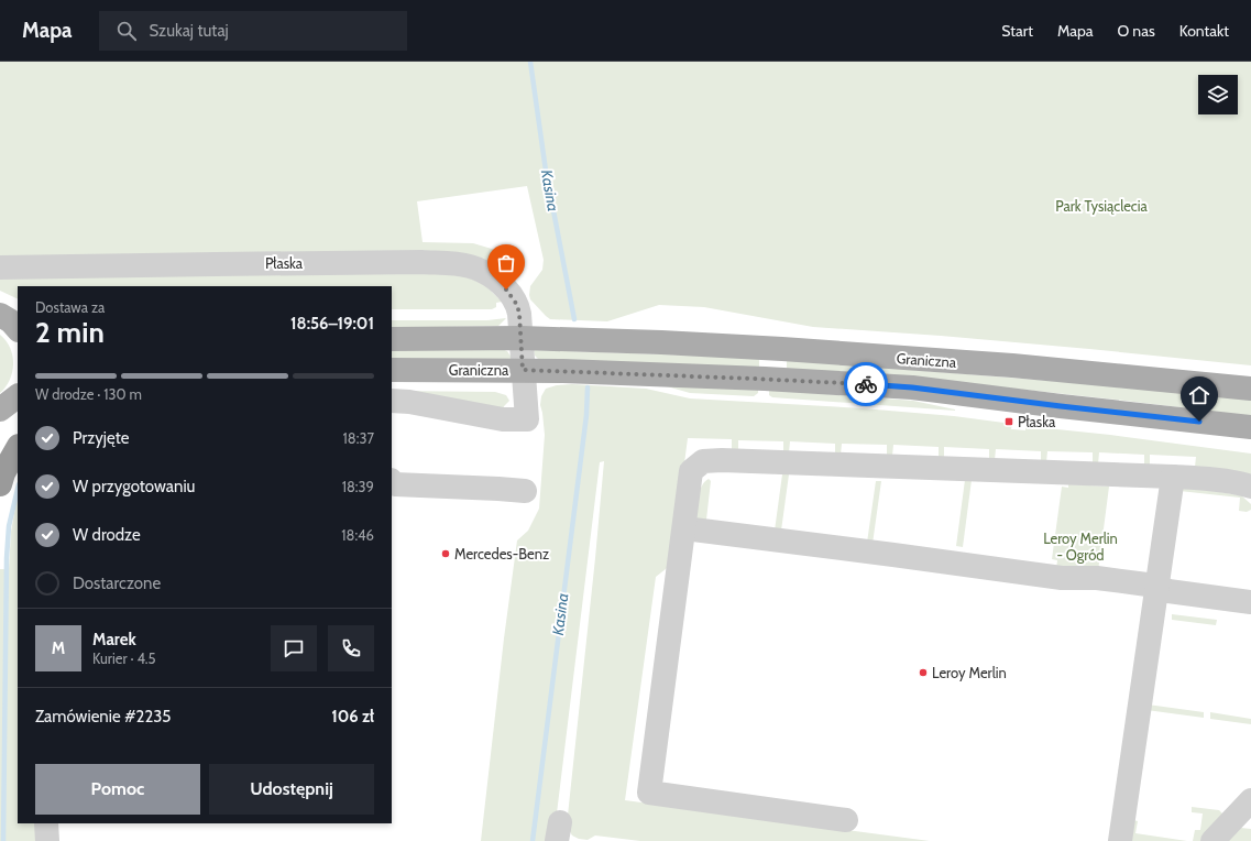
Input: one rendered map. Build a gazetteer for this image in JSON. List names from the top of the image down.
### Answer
{
  "streets": {
    "main road": ["Graniczna"],
    "street": ["Płaska"]
  },
  "crossings": [
    ["Płaska", "Graniczna"]
  ],
  "water": ["Kasina"],
  "parks": ["Park Tysiąclecia", "Leroy Merlin - Ogród"],
  "places": {
    "transit": ["Płaska"],
    "other": ["Mercedes-Benz", "Leroy Merlin"]
  },
  "page": {
    "header": "Mapa",
    "search": "Szukaj tutaj",
    "nav": [
      "Start",
      "Mapa",
      "O nas",
      "Kontakt"
    ],
    "heading": ["2 min", "Dostawa za", "18:56–19:01"],
    "panel": [
      "Marek",
      "Kurier · 4.5",
      "Zamówienie #2235",
      "106 zł"
    ],
    "bar": "W drodze · 130 m",
    "list": [
      ["Przyjęte", "18:37"],
      ["W przygotowaniu", "18:39"],
      ["W drodze", "18:46"],
      "Dostarczone"
    ],
    "round": "M",
    "buttons": ["Pomoc", "Udostępnij"]
  }
}
